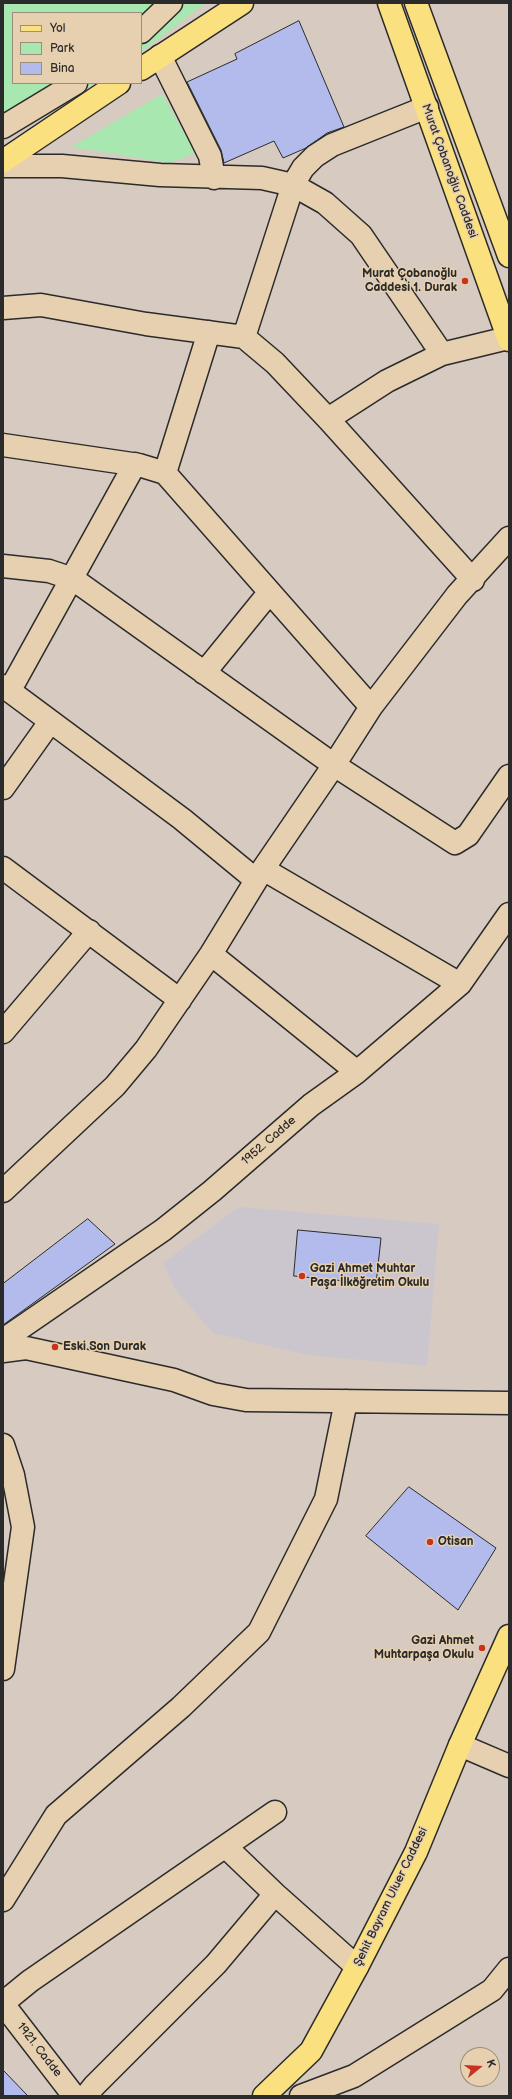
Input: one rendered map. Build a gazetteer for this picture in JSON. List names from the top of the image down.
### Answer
{
  "streets": {
    "main road": ["Murat Çobanoğlu Caddesi", "Şehit Bayram Uluer Caddesi"],
    "street": ["1952. Cadde", "1921. Cadde"]
  },
  "places": [
    "Murat Çobanoğlu Caddesi 1. Durak",
    "Gazi Ahmet Muhtar Paşa İlköğretim Okulu",
    "Eski Son Durak",
    "Otisan",
    "Gazi Ahmet Muhtarpaşa Okulu"
  ],
  "legend": ["Yol", "Park", "Bina"],
  "north": "right"
}
